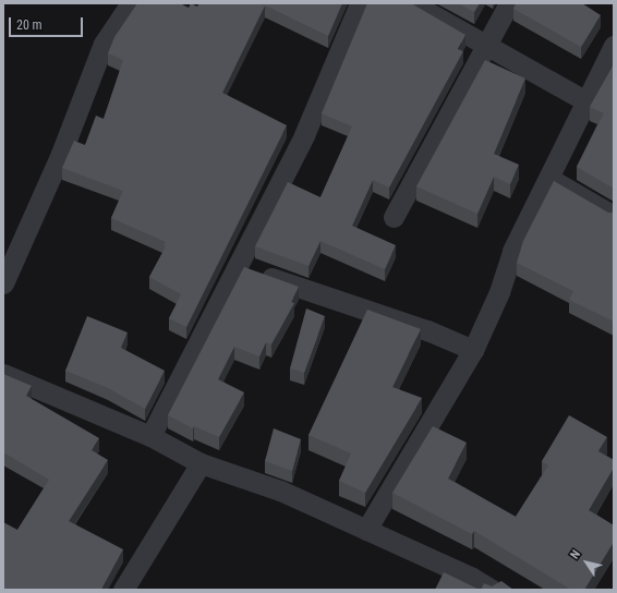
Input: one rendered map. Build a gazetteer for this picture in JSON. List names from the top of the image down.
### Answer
{
  "scale_bar": "20 m",
  "north": "top left"
}
